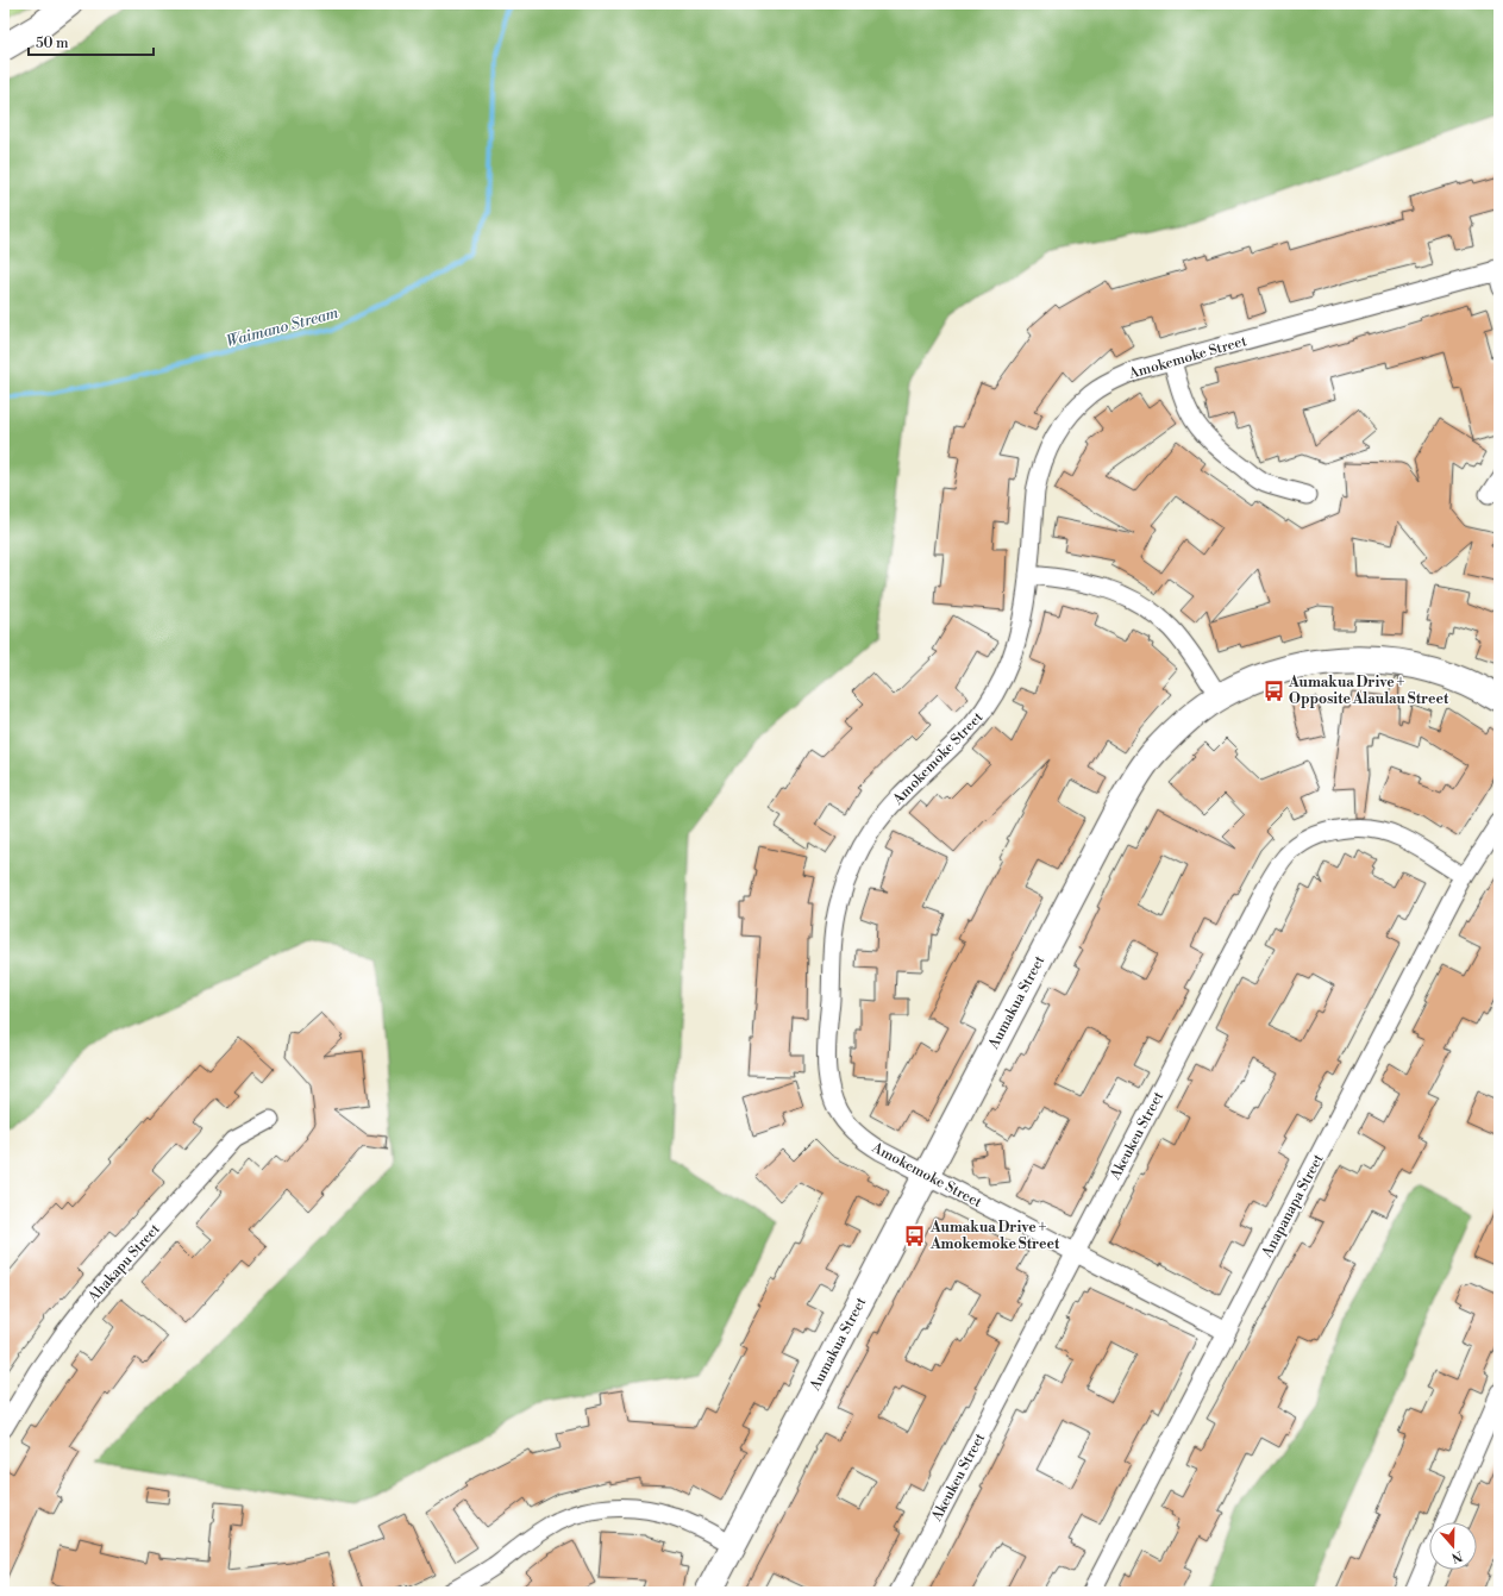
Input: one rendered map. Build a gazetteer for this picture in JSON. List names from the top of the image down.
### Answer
{
  "streets": {
    "street": [
      "Amokemoke Street",
      "Aumakua Street",
      "Akeukeu Street",
      "Anapanapa Street",
      "Ahakapu Street"
    ]
  },
  "crossings": [
    ["Amokemoke Street", "Aumakua Street"],
    ["Amokemoke Street", "Akeukeu Street"],
    ["Amokemoke Street", "Anapanapa Street"],
    ["Akeukeu Street", "Anapanapa Street"]
  ],
  "water": ["Waimano Stream"],
  "places": {
    "bus stop": ["Aumakua Drive + Opposite Alaulau Street", "Aumakua Drive + Amokemoke Street"]
  },
  "scale_bar": "50 m",
  "north": "bottom"
}
